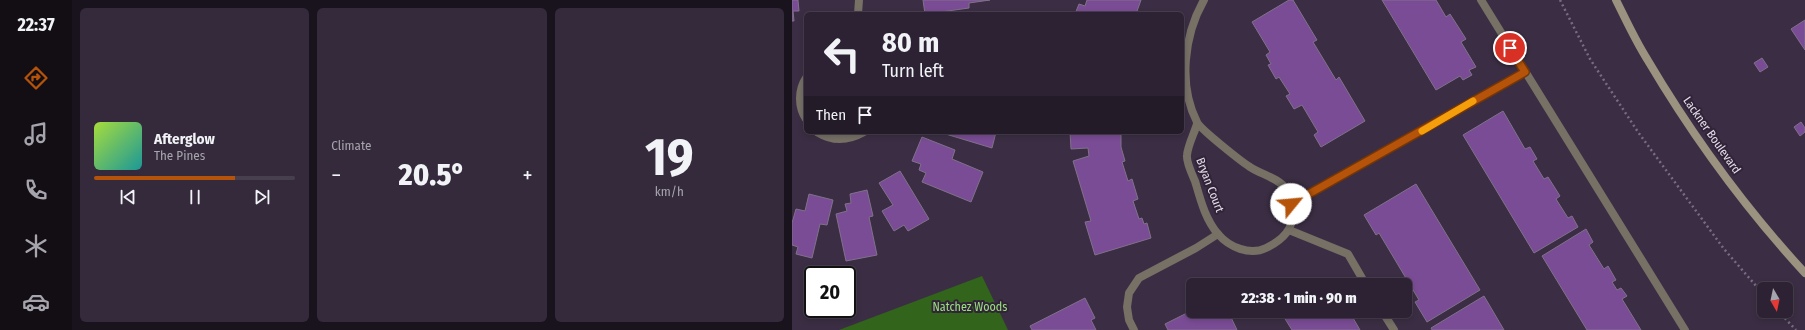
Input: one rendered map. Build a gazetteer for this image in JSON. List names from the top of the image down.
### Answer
{
  "streets": {
    "main road": ["Lackner Boulevard"],
    "street": ["Bryan Court"]
  },
  "parks": ["Natchez Woods"],
  "north": "bottom",
  "page": {
    "tabs": "22:37",
    "tile": [
      "Climate",
      ["19", "km/h"]
    ],
    "turn": ["80 m", "Turn left"],
    "then": "Then",
    "song": ["Afterglow", "The Pines"],
    "heat": ["−", "20.5°", "+"],
    "limit": "20",
    "trip": "22:38 · 1 min · 90 m"
  }
}
